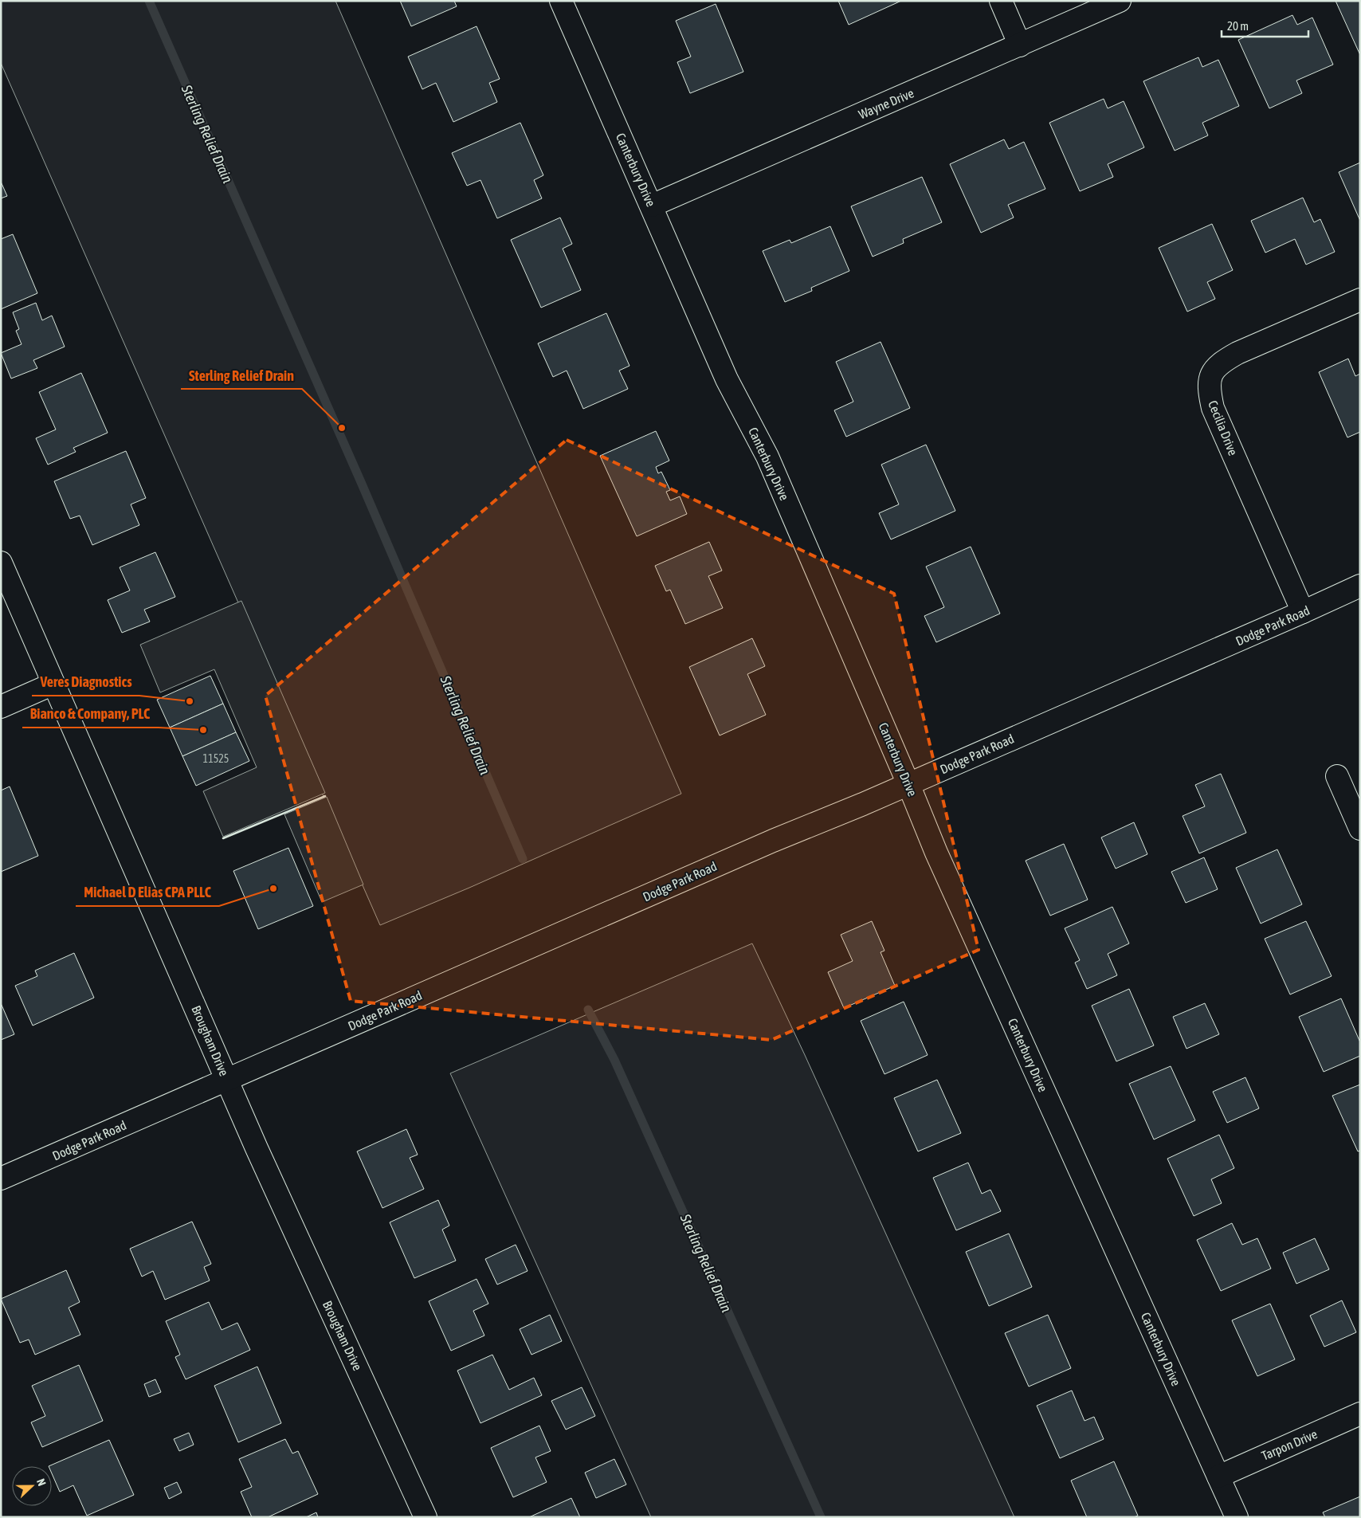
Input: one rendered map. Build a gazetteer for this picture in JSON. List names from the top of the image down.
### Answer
{
  "streets": {
    "street": [
      "Wayne Drive",
      "Canterbury Drive",
      "Cecilia Drive",
      "Dodge Park Road",
      "Brougham Drive",
      "Tarpon Drive"
    ]
  },
  "crossings": [
    ["Wayne Drive", "Canterbury Drive"],
    ["Canterbury Drive", "Dodge Park Road"],
    ["Canterbury Drive", "Tarpon Drive"],
    ["Cecilia Drive", "Dodge Park Road"],
    ["Dodge Park Road", "Brougham Drive"]
  ],
  "water": ["Sterling Relief Drain"],
  "places": [
    "Sterling Relief Drain",
    "Veres Diagnostics",
    "Bianco & Company, PLC",
    "Michael D Elias CPA PLLC"
  ],
  "house_numbers": ["11525"],
  "scale_bar": "20 m",
  "north": "right"
}
